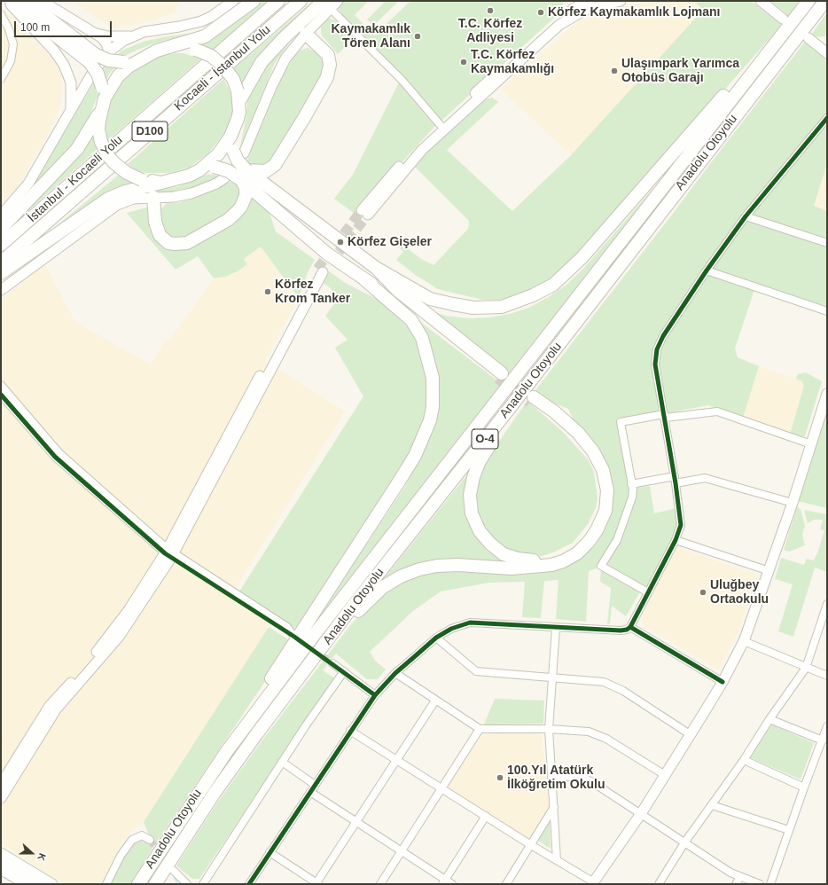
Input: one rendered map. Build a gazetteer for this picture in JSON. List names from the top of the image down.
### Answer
{
  "streets": {
    "highway": [
      "Kocaeli - İstanbul Yolu",
      "D100",
      "Anadolu Otoyolu",
      "İstanbul - Kocaeli Yolu",
      "O-4"
    ]
  },
  "places": [
    "T.C. Körfez Adliyesi",
    "Körfez Kaymakamlık Lojmanı",
    "Kaymakamlık Tören Alanı",
    "T.C. Körfez Kaymakamlığı",
    "Ulaşımpark Yarımca Otobüs Garajı",
    "Körfez Gişeler",
    "Körfez Krom Tanker",
    "Uluğbey Ortaokulu",
    "100.Yıl Atatürk İlköğretim Okulu"
  ],
  "scale_bar": "100 m",
  "north": "right"
}
